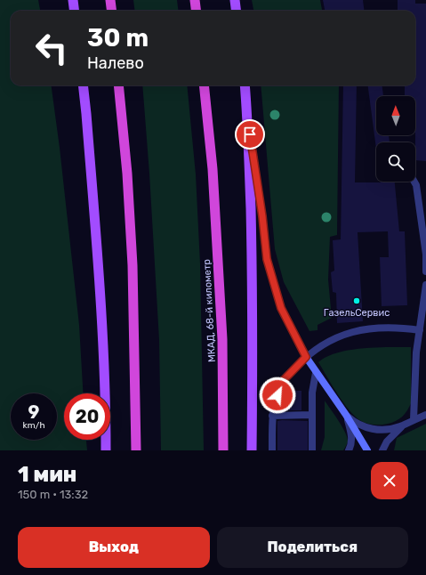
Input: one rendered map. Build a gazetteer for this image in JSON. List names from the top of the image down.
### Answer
{
  "streets": {
    "highway": ["МКАД, 68-й километр"]
  },
  "places": ["ГазельСервис"],
  "north": "top",
  "page": {
    "turn": ["30 m", "Налево"],
    "speed": "9 km/h",
    "limit": "20",
    "heading": ["1 мин", "150 m · 13:32"],
    "buttons": ["Выход", "Поделиться"]
  }
}
